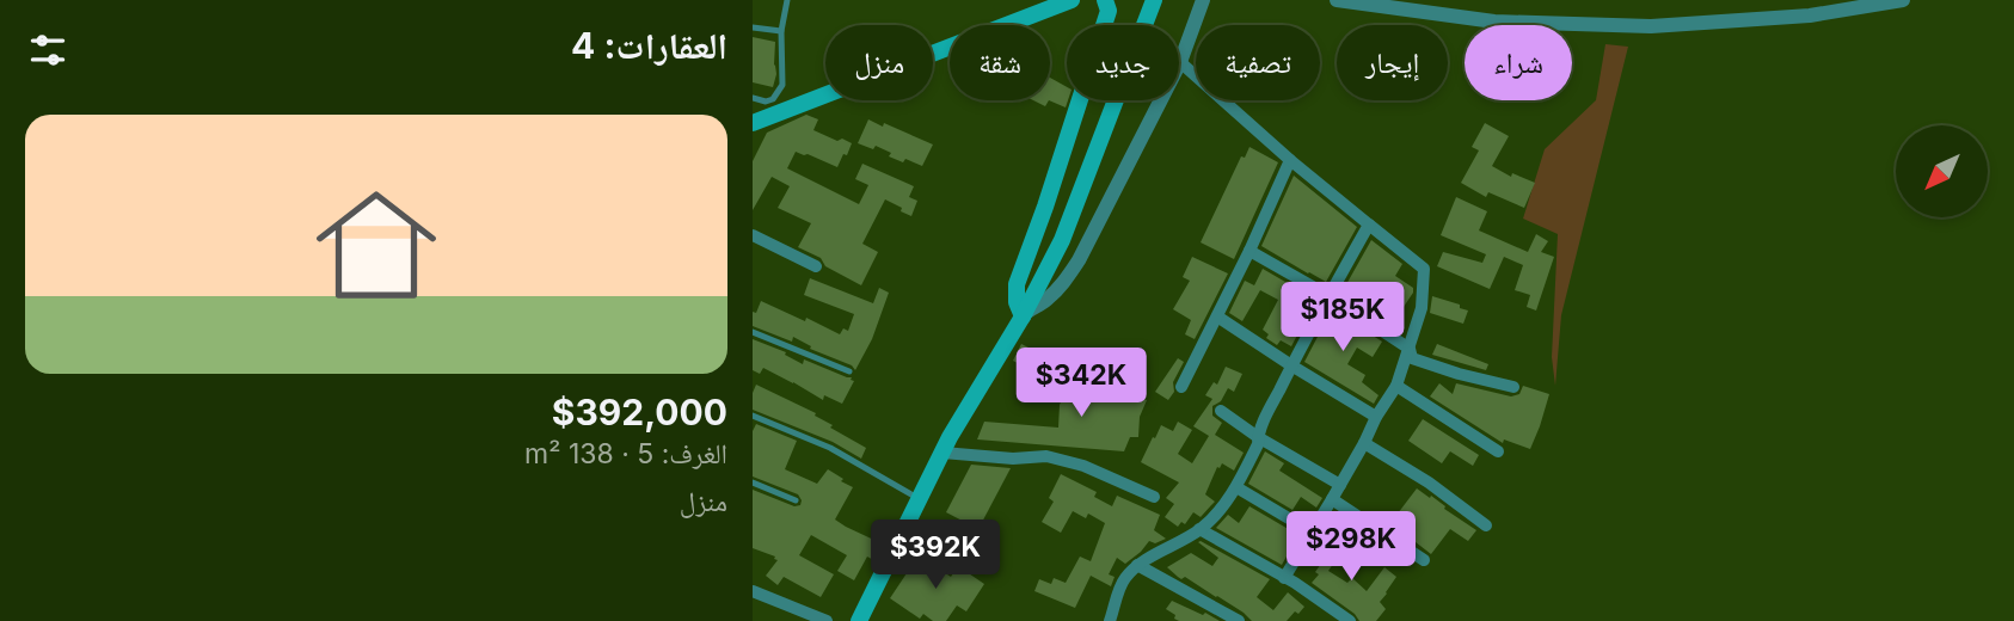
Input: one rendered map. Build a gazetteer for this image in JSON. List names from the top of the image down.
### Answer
{
  "north": "bottom left",
  "page": {
    "heading": "العقارات: 4",
    "chip": [
      "شراء",
      "إيجار",
      "تصفية",
      "جديد",
      "شقة",
      "منزل"
    ],
    "list": [
      {
        "name": "$392,000",
        "note": "الغرف: 5 · 138 m² · منزل"
      }
    ],
    "price": [
      "$185K",
      "$342K",
      "$298K",
      "$392K"
    ]
  }
}
